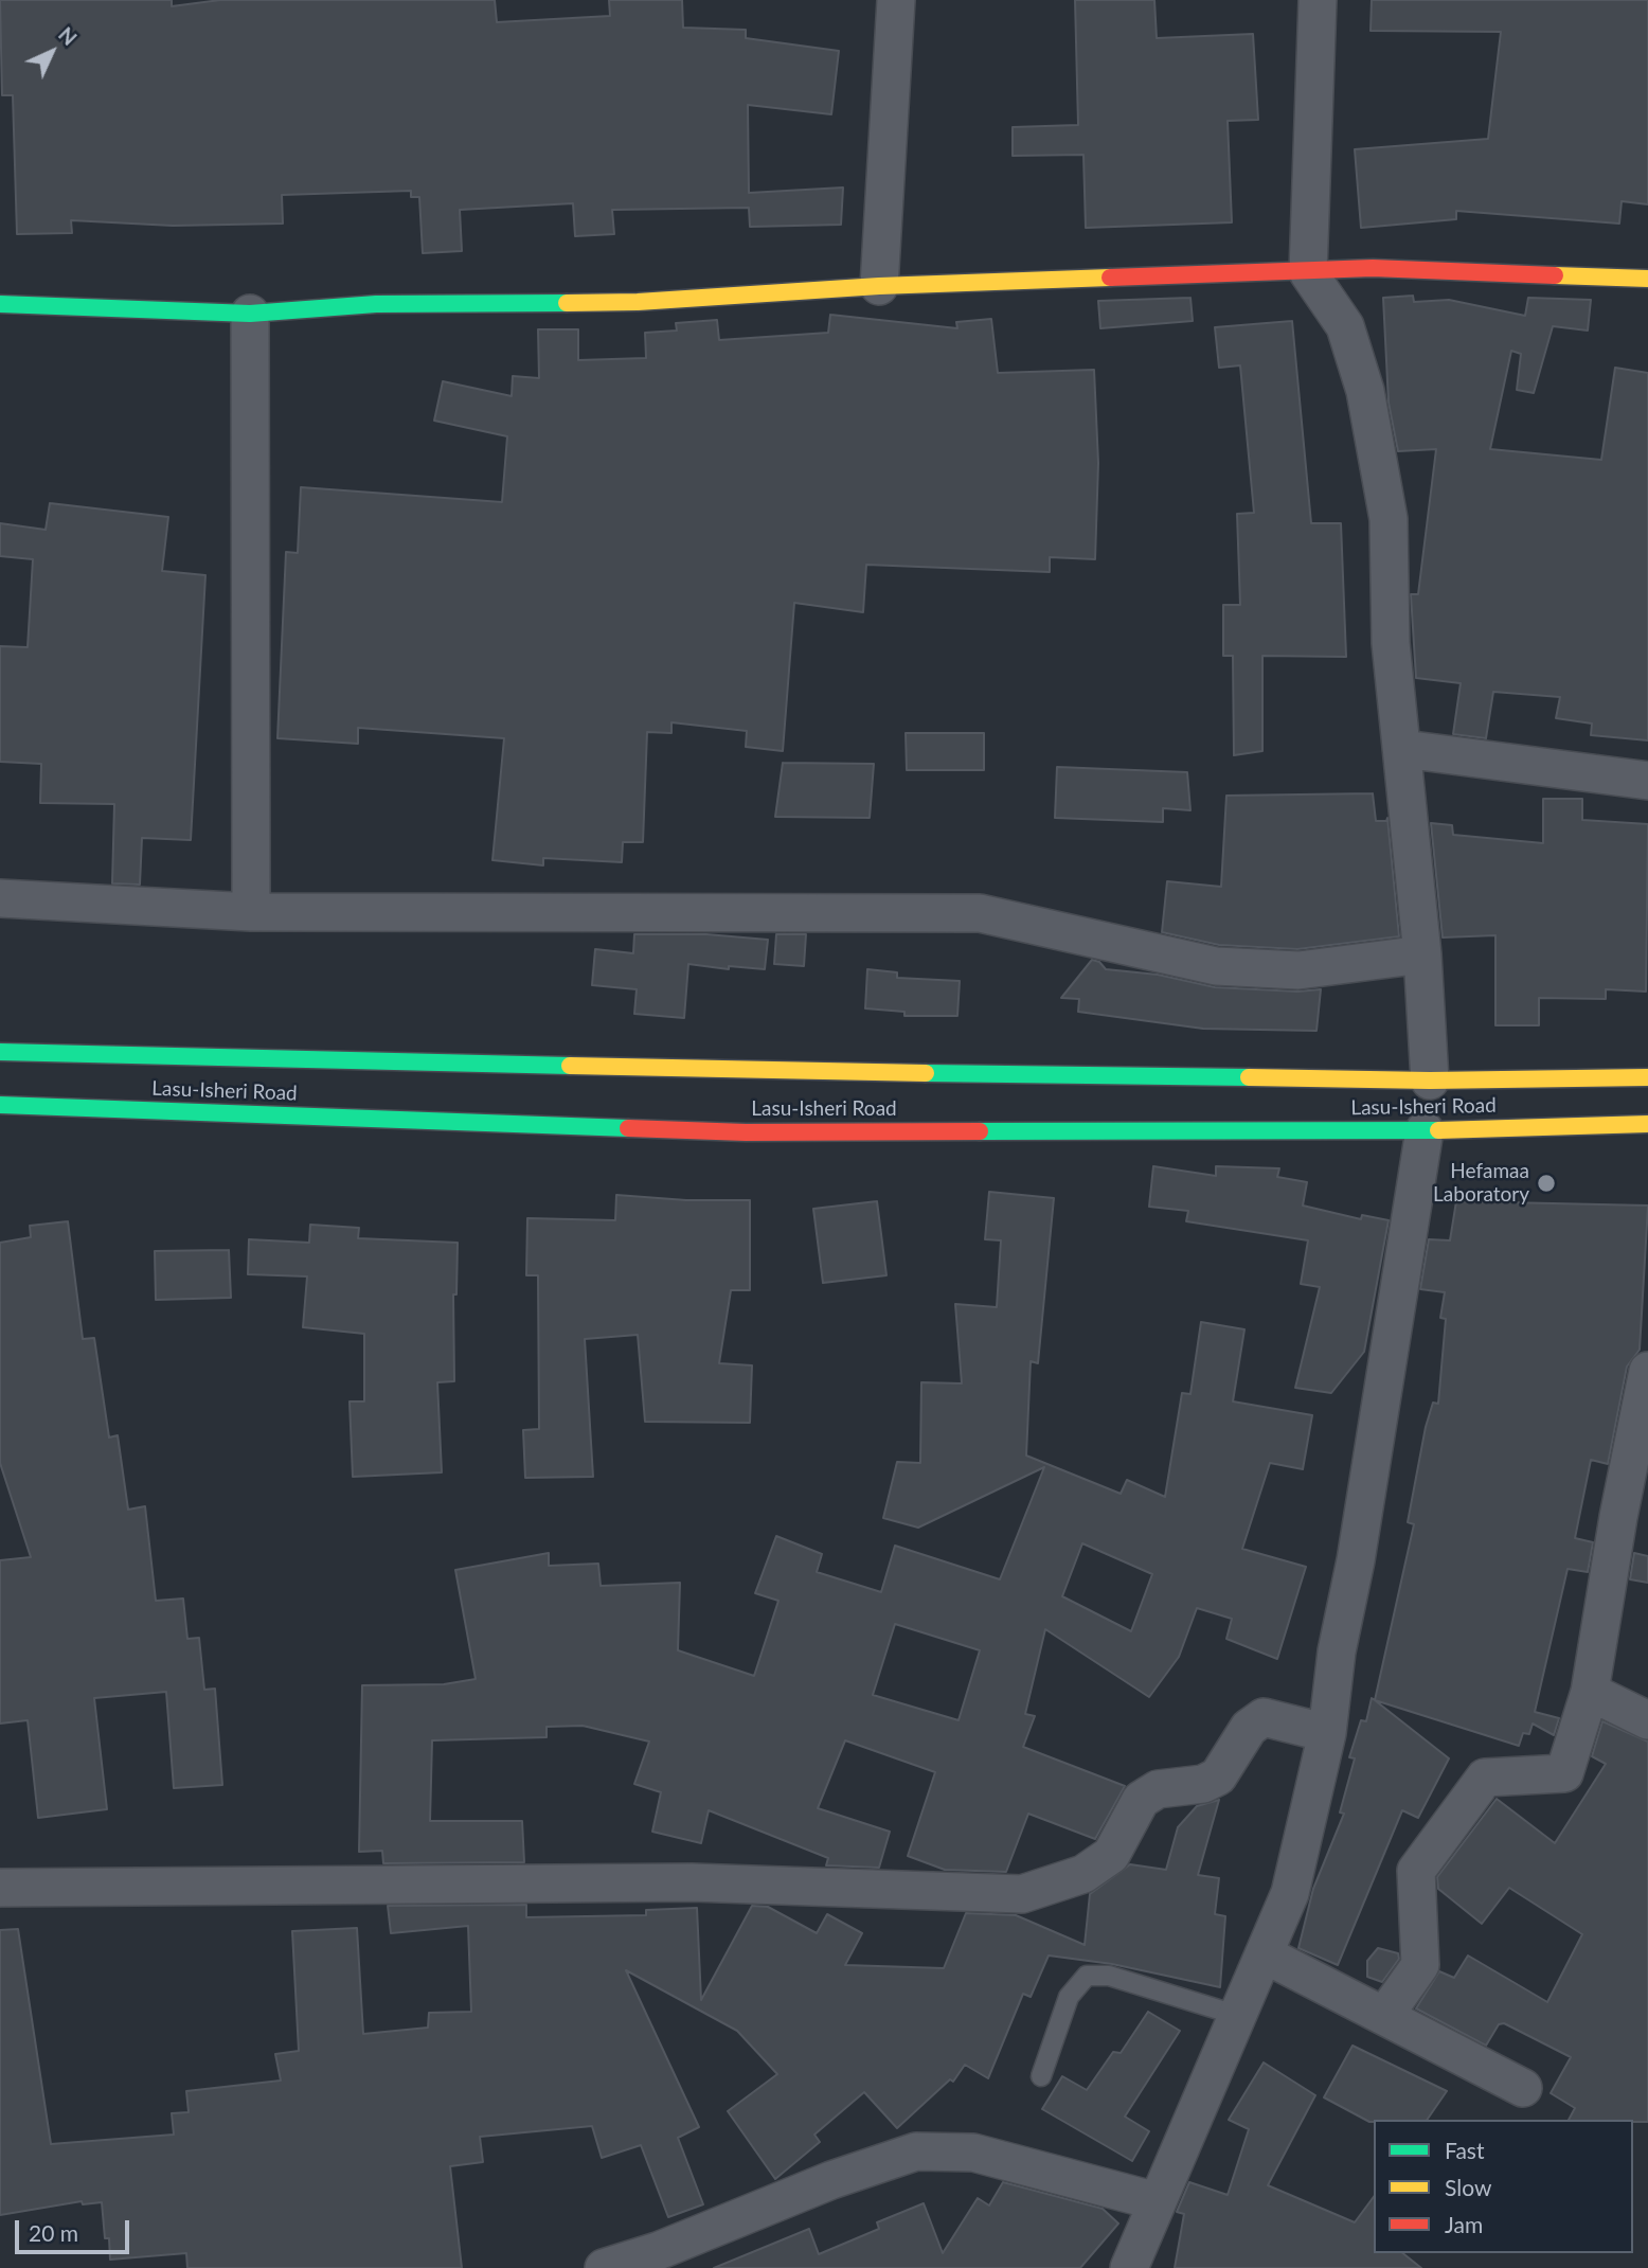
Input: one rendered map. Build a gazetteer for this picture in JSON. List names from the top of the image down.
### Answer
{
  "streets": {
    "main road": ["Lasu-Isheri Road"]
  },
  "places": ["Hefamaa Laboratory"],
  "legend": ["Fast", "Slow", "Jam"],
  "scale_bar": "20 m",
  "north": "top right"
}
